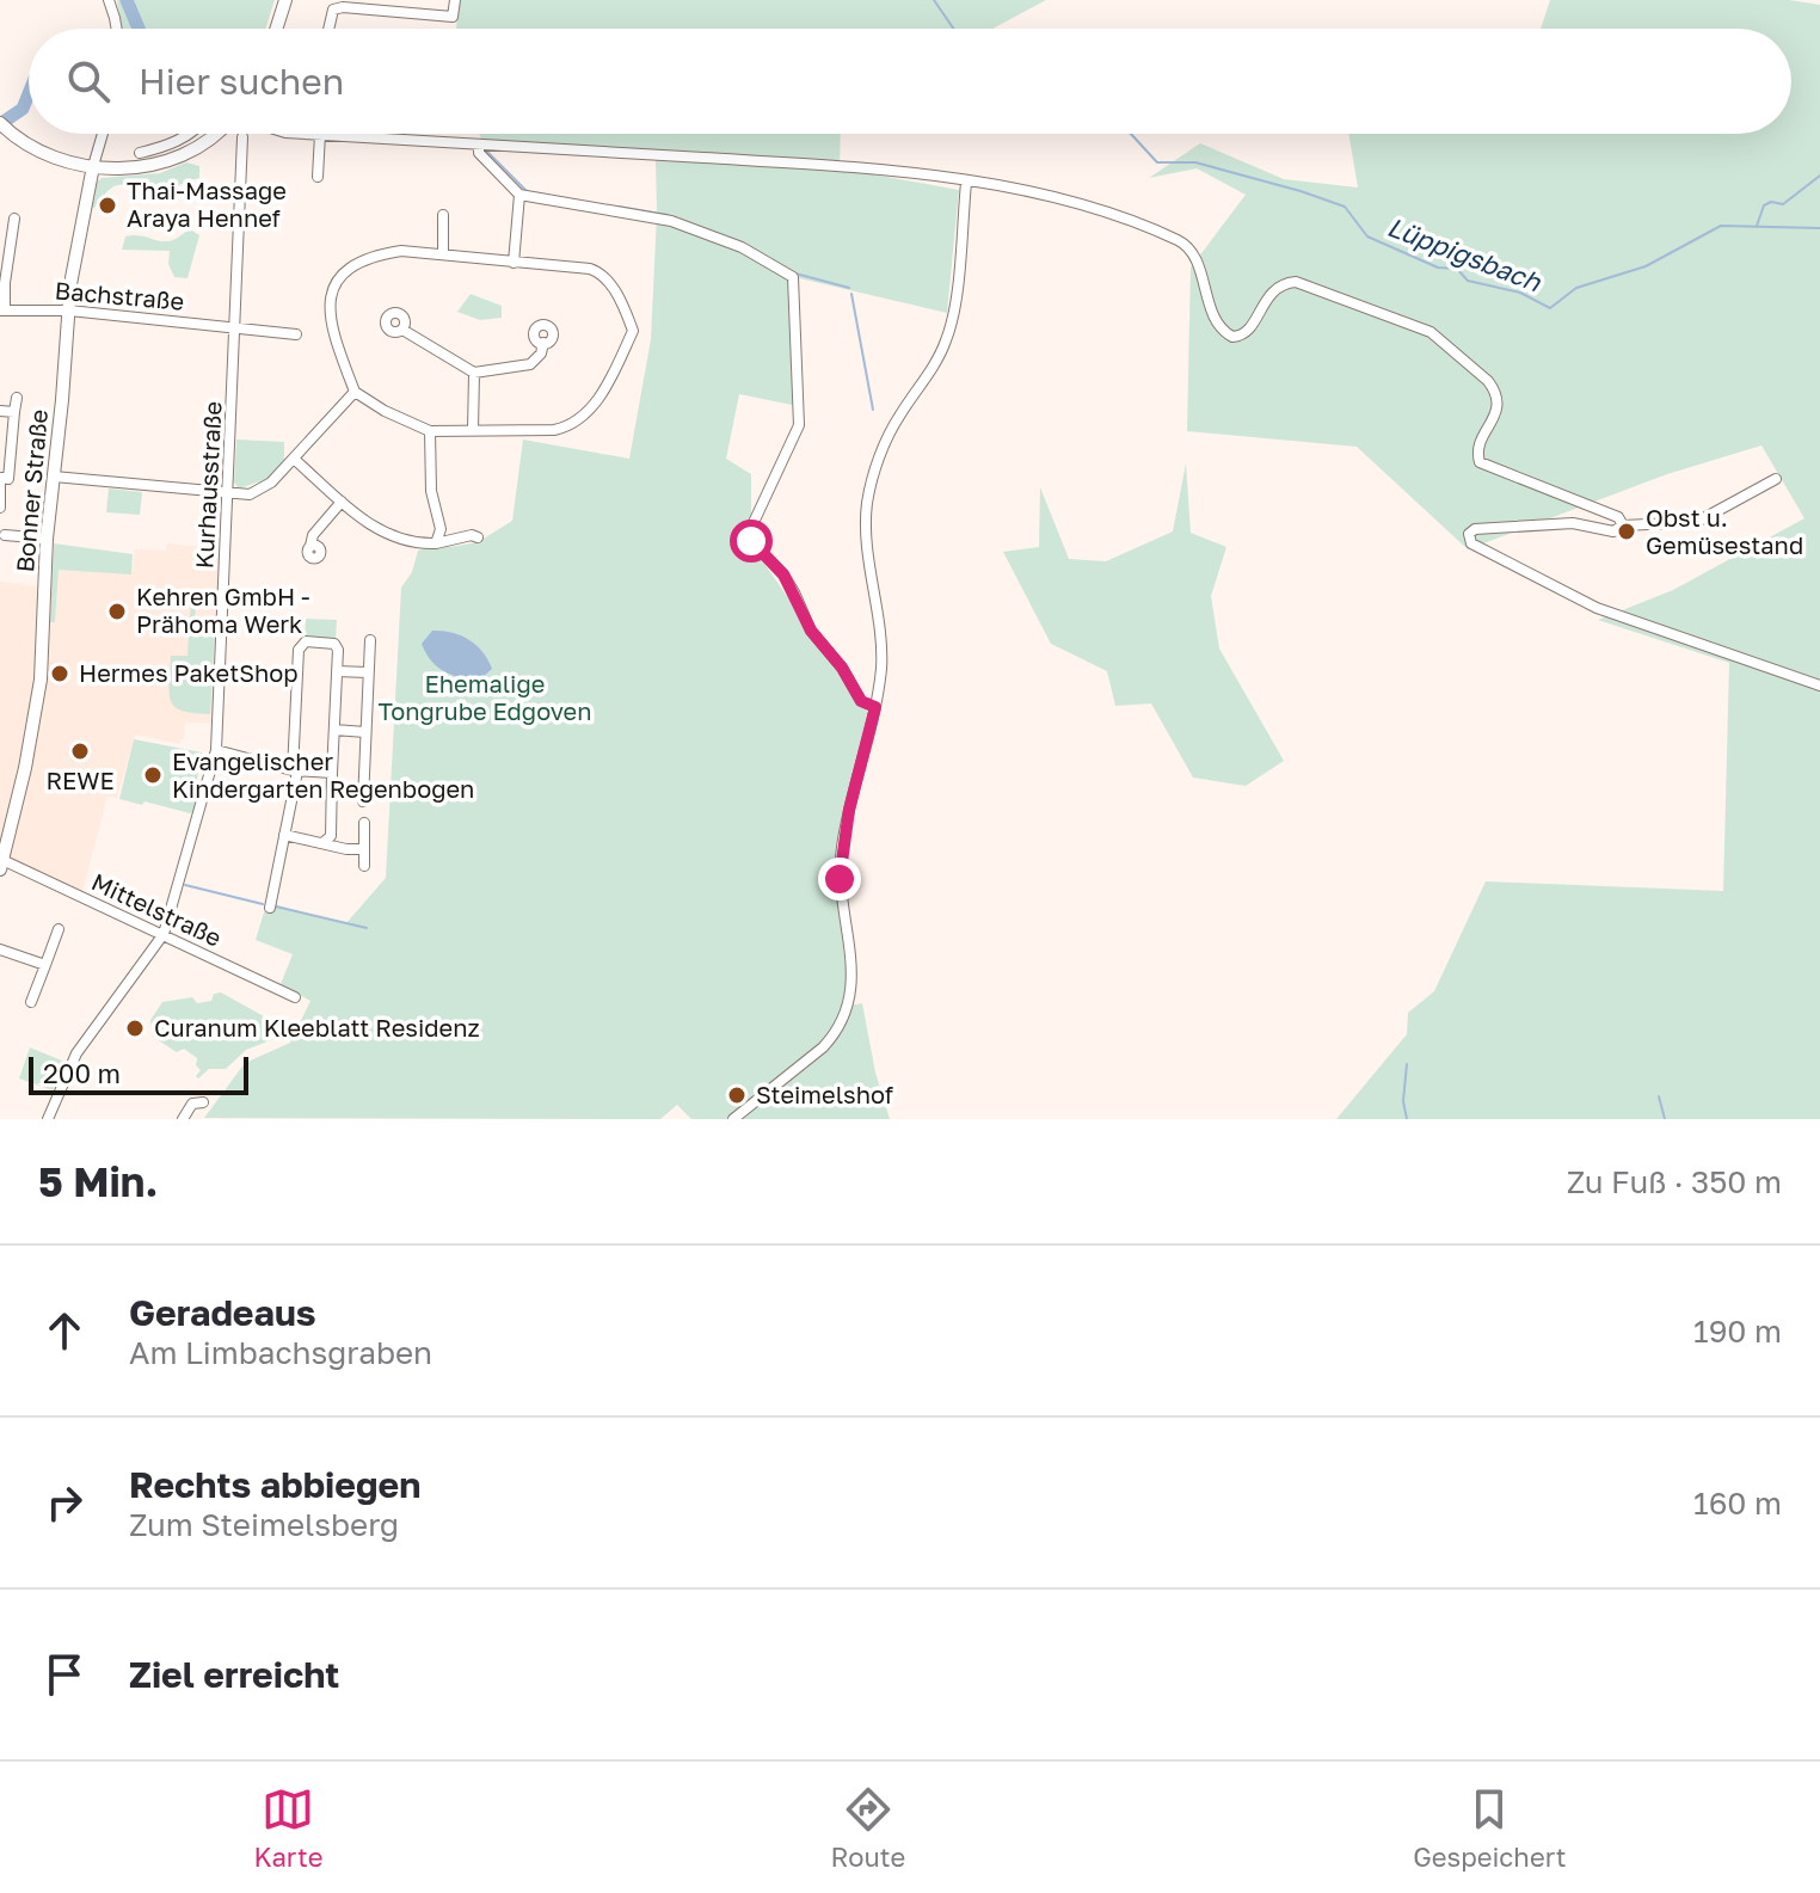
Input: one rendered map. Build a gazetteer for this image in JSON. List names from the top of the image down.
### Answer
{
  "streets": {
    "main road": ["Bonner Straße"],
    "street": ["Bachstraße", "Kurhausstraße", "Mittelstraße"]
  },
  "crossings": [
    ["Bachstraße", "Kurhausstraße"],
    ["Bachstraße", "Bonner Straße"],
    ["Kurhausstraße", "Mittelstraße"],
    ["Bonner Straße", "Mittelstraße"]
  ],
  "water": ["Lüppigsbach"],
  "parks": ["Ehemalige Tongrube Edgoven"],
  "places": [
    "Thai-Massage Araya Hennef",
    "Obst u. Gemüsestand",
    "Kehren GmbH - Prähoma Werk",
    "Hermes PaketShop",
    "REWE",
    "Evangelischer Kindergarten Regenbogen",
    "Curanum Kleeblatt Residenz",
    "Steimelshof"
  ],
  "scale_bar": "200 m",
  "page": {
    "search": "Hier suchen",
    "scale": "200 m",
    "heading": ["5 Min.", "Zu Fuß · 350 m"],
    "list": [
      ["Geradeaus", "Am Limbachsgraben", "190 m"],
      ["Rechts abbiegen", "Zum Steimelsberg", "160 m"],
      "Ziel erreicht"
    ],
    "nav": ["Karte", "Route", "Gespeichert"]
  }
}
